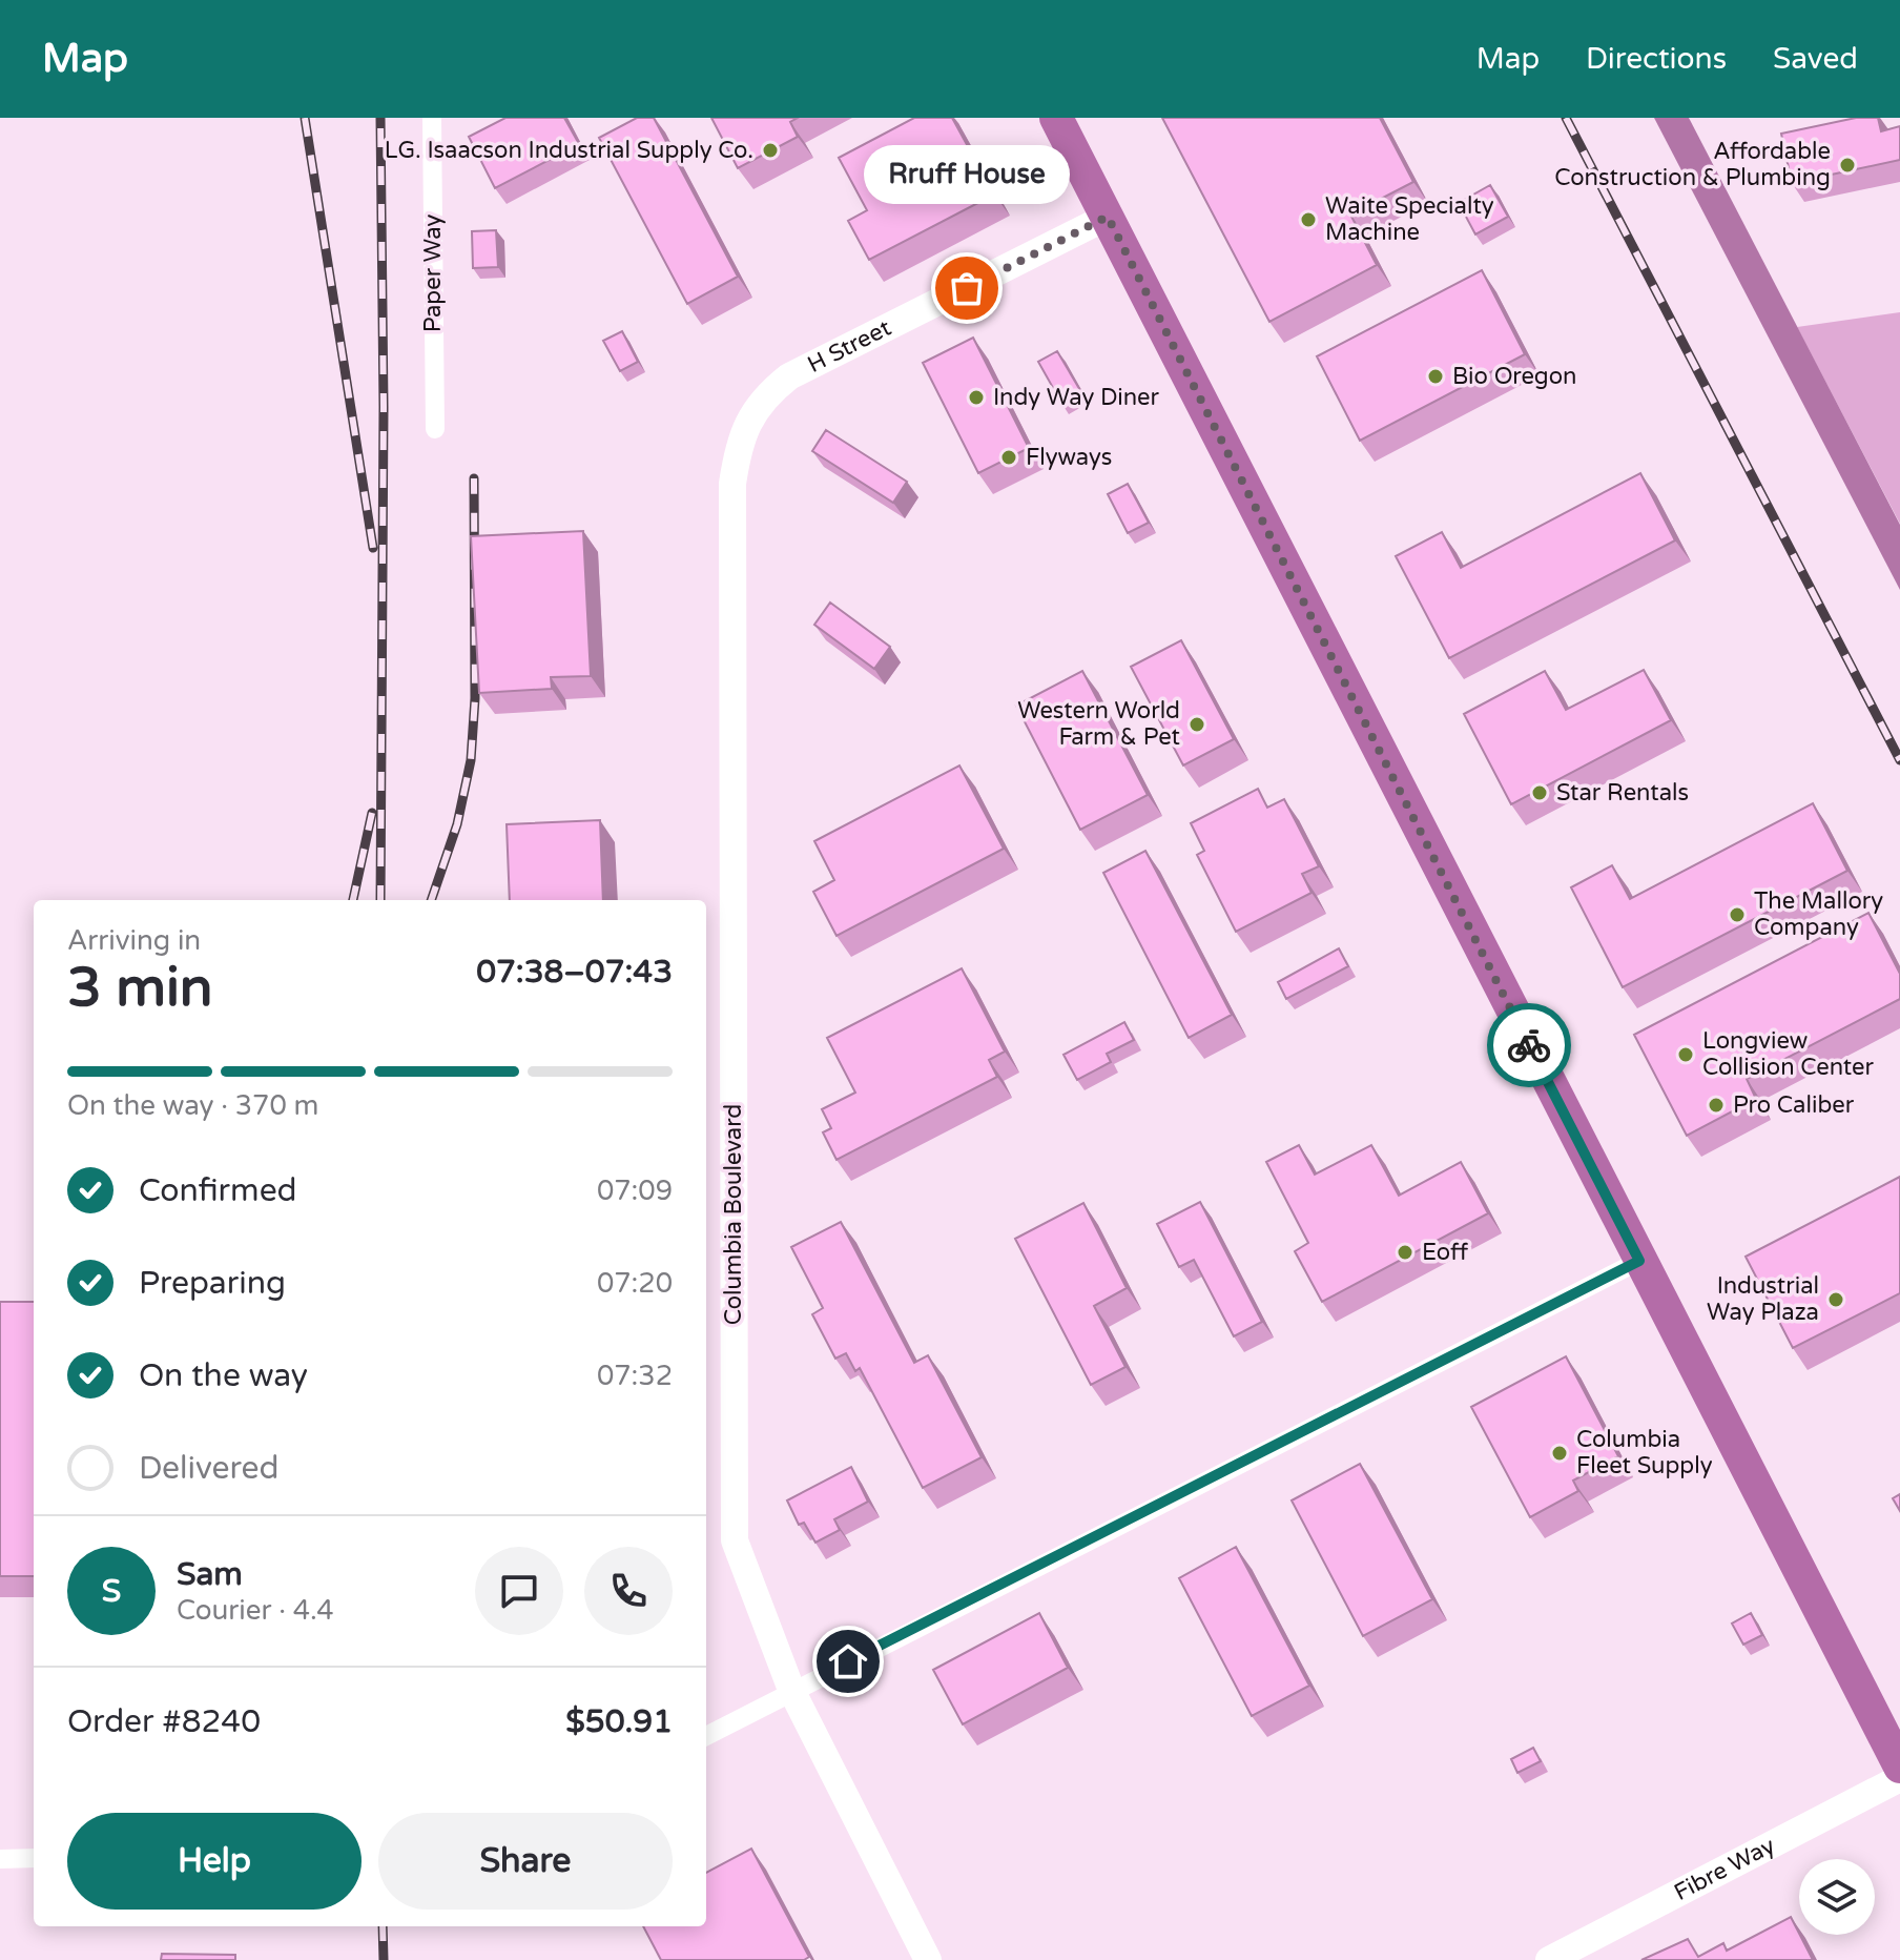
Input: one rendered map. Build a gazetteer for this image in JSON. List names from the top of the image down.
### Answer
{
  "streets": {
    "street": [
      "Paper Way",
      "H Street",
      "Columbia Boulevard",
      "Fibre Way"
    ]
  },
  "crossings": [
    ["H Street", "Columbia Boulevard"]
  ],
  "places": [
    "LG. Isaacson Industrial Supply Co.",
    "Affordable Construction & Plumbing",
    "Waite Specialty Machine",
    "Rruff House",
    "Bio Oregon",
    "Indy Way Diner",
    "Flyways",
    "Western World Farm & Pet",
    "Star Rentals",
    "The Mallory Company",
    "Longview Collision Center",
    "Pro Caliber",
    "Eoff",
    "Industrial Way Plaza",
    "Columbia Fleet Supply"
  ],
  "page": {
    "header": "Map",
    "nav": ["Map", "Directions", "Saved"],
    "bubble": "Rruff House",
    "heading": ["3 min", "Arriving in", "07:38–07:43"],
    "panel": [
      "Sam",
      "Courier · 4.4",
      "Order #8240",
      "$50.91"
    ],
    "bar": "On the way · 370 m",
    "list": [
      ["Confirmed", "07:09"],
      ["Preparing", "07:20"],
      ["On the way", "07:32"],
      "Delivered"
    ],
    "round": "S",
    "buttons": ["Help", "Share"]
  }
}
